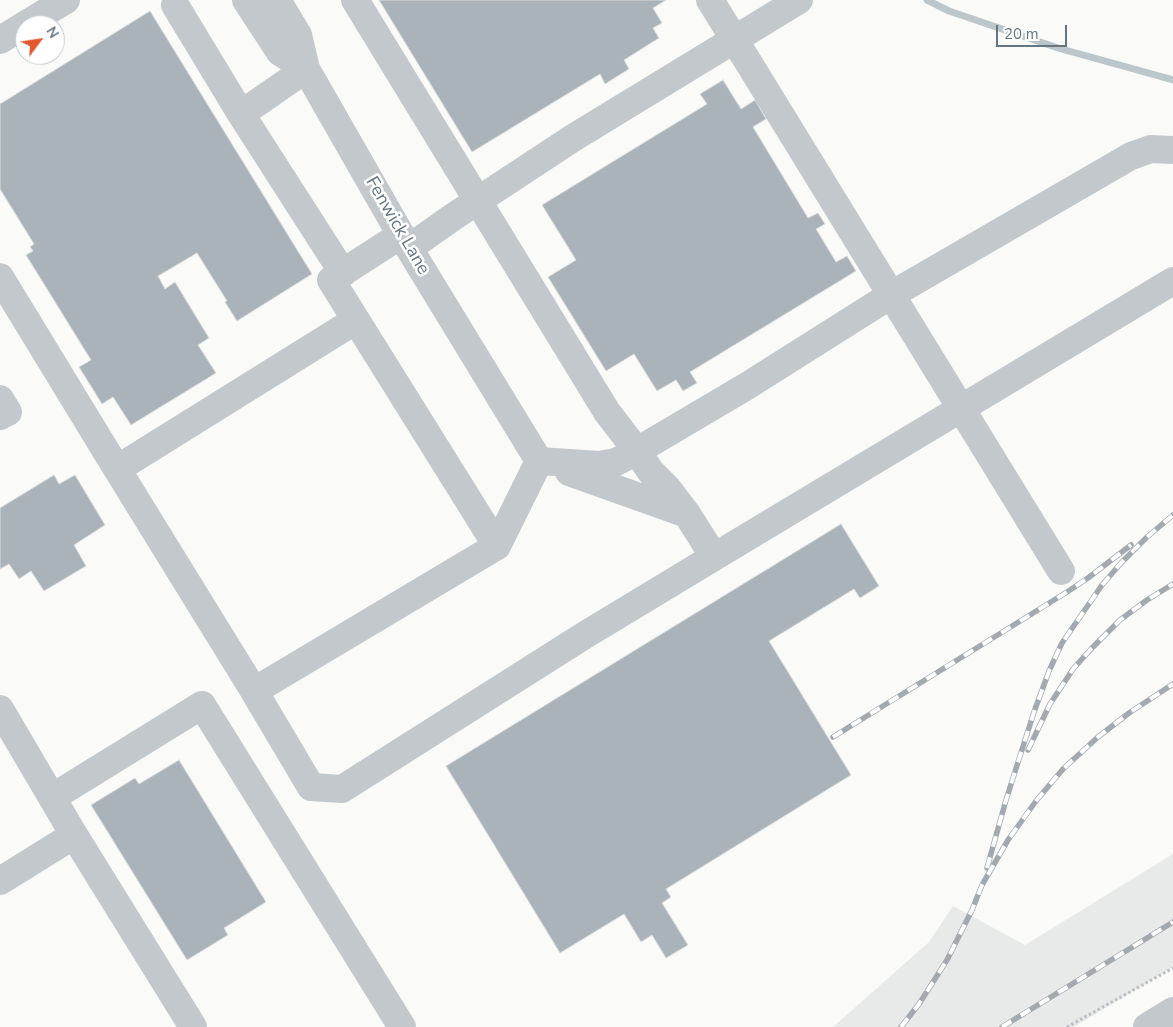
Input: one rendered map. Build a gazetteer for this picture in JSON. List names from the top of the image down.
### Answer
{
  "streets": {
    "street": ["Fenwick Lane"]
  },
  "scale_bar": "20 m",
  "north": "top right"
}
